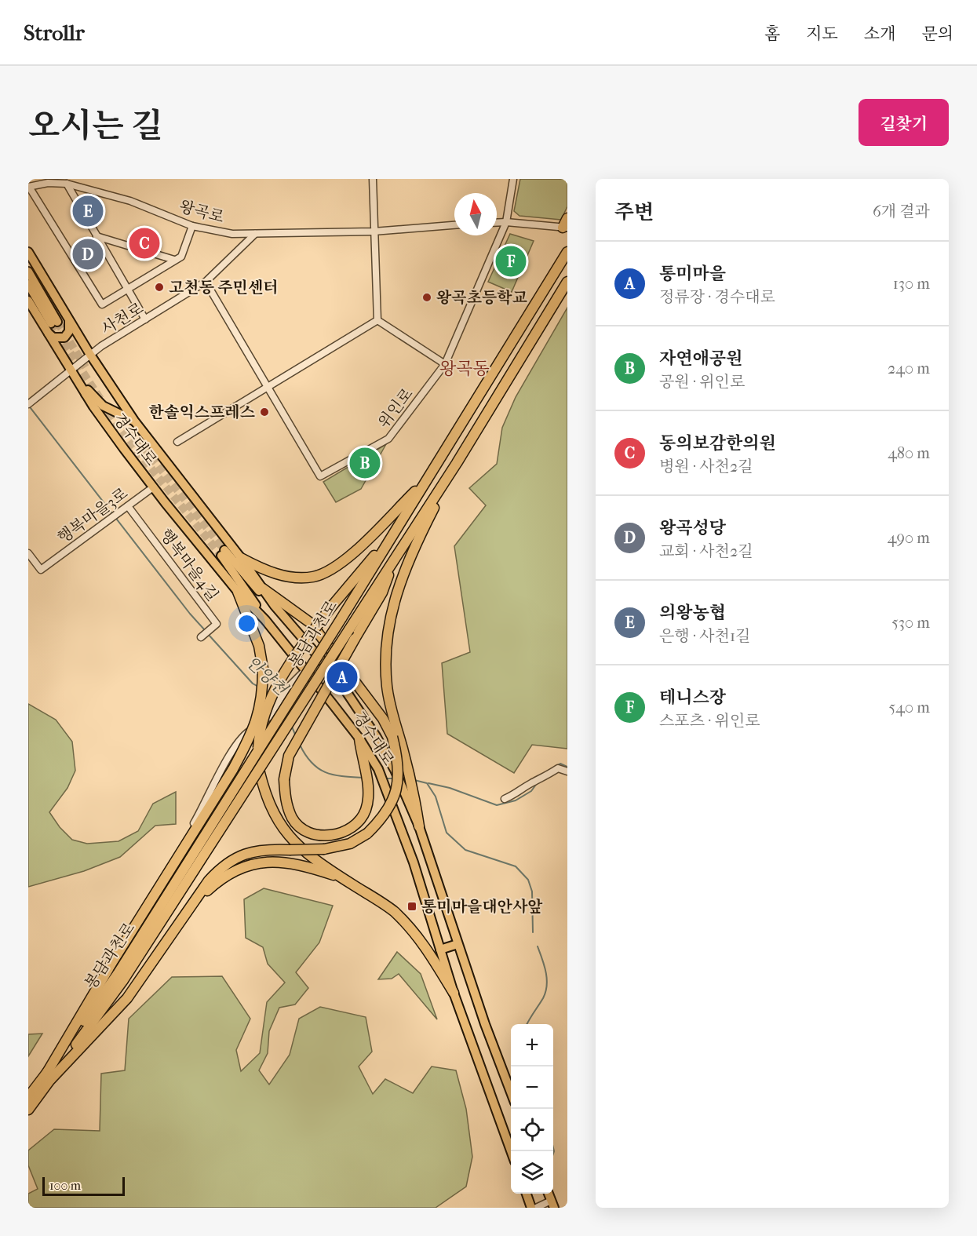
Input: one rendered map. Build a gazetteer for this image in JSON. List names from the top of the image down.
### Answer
{
  "streets": {
    "highway": ["봉담과천로"],
    "main road": ["경수대로"],
    "street": [
      "왕곡로",
      "사천로",
      "위인로",
      "행복마을3로",
      "행복마을4길"
    ]
  },
  "crossings": [
    ["왕곡로", "사천로"],
    ["사천로", "위인로"],
    ["사천로", "경수대로"],
    ["경수대로", "행복마을3로"],
    ["행복마을3로", "행복마을4길"]
  ],
  "districts": ["왕곡동"],
  "water": ["안양천"],
  "places": {
    "other": ["고천동 주민센터", "왕곡초등학교", "한솔익스프레스"],
    "transit": ["통미마을대안사앞"]
  },
  "scale_bar": "100 m",
  "north": "top",
  "page": {
    "header": "Strollr",
    "nav": [
      "홈",
      "지도",
      "소개",
      "문의"
    ],
    "title": "오시는 길",
    "buttons": "길찾기",
    "heading": ["주변", "6개 결과"],
    "pins": [
      "E",
      "C",
      "D",
      "F",
      "B",
      "A"
    ],
    "list": [
      {
        "mark": "A",
        "name": "통미마을",
        "note": "정류장 · 경수대로",
        "value": "130 m"
      },
      {
        "mark": "B",
        "name": "자연애공원",
        "note": "공원 · 위인로",
        "value": "240 m"
      },
      {
        "mark": "C",
        "name": "동의보감한의원",
        "note": "병원 · 사천2길",
        "value": "480 m"
      },
      {
        "mark": "D",
        "name": "왕곡성당",
        "note": "교회 · 사천2길",
        "value": "490 m"
      },
      {
        "mark": "E",
        "name": "의왕농협",
        "note": "은행 · 사천1길",
        "value": "530 m"
      },
      {
        "mark": "F",
        "name": "테니스장",
        "note": "스포츠 · 위인로",
        "value": "540 m"
      }
    ],
    "map_buttons": ["+", "−"],
    "scale": "100 m"
  }
}
